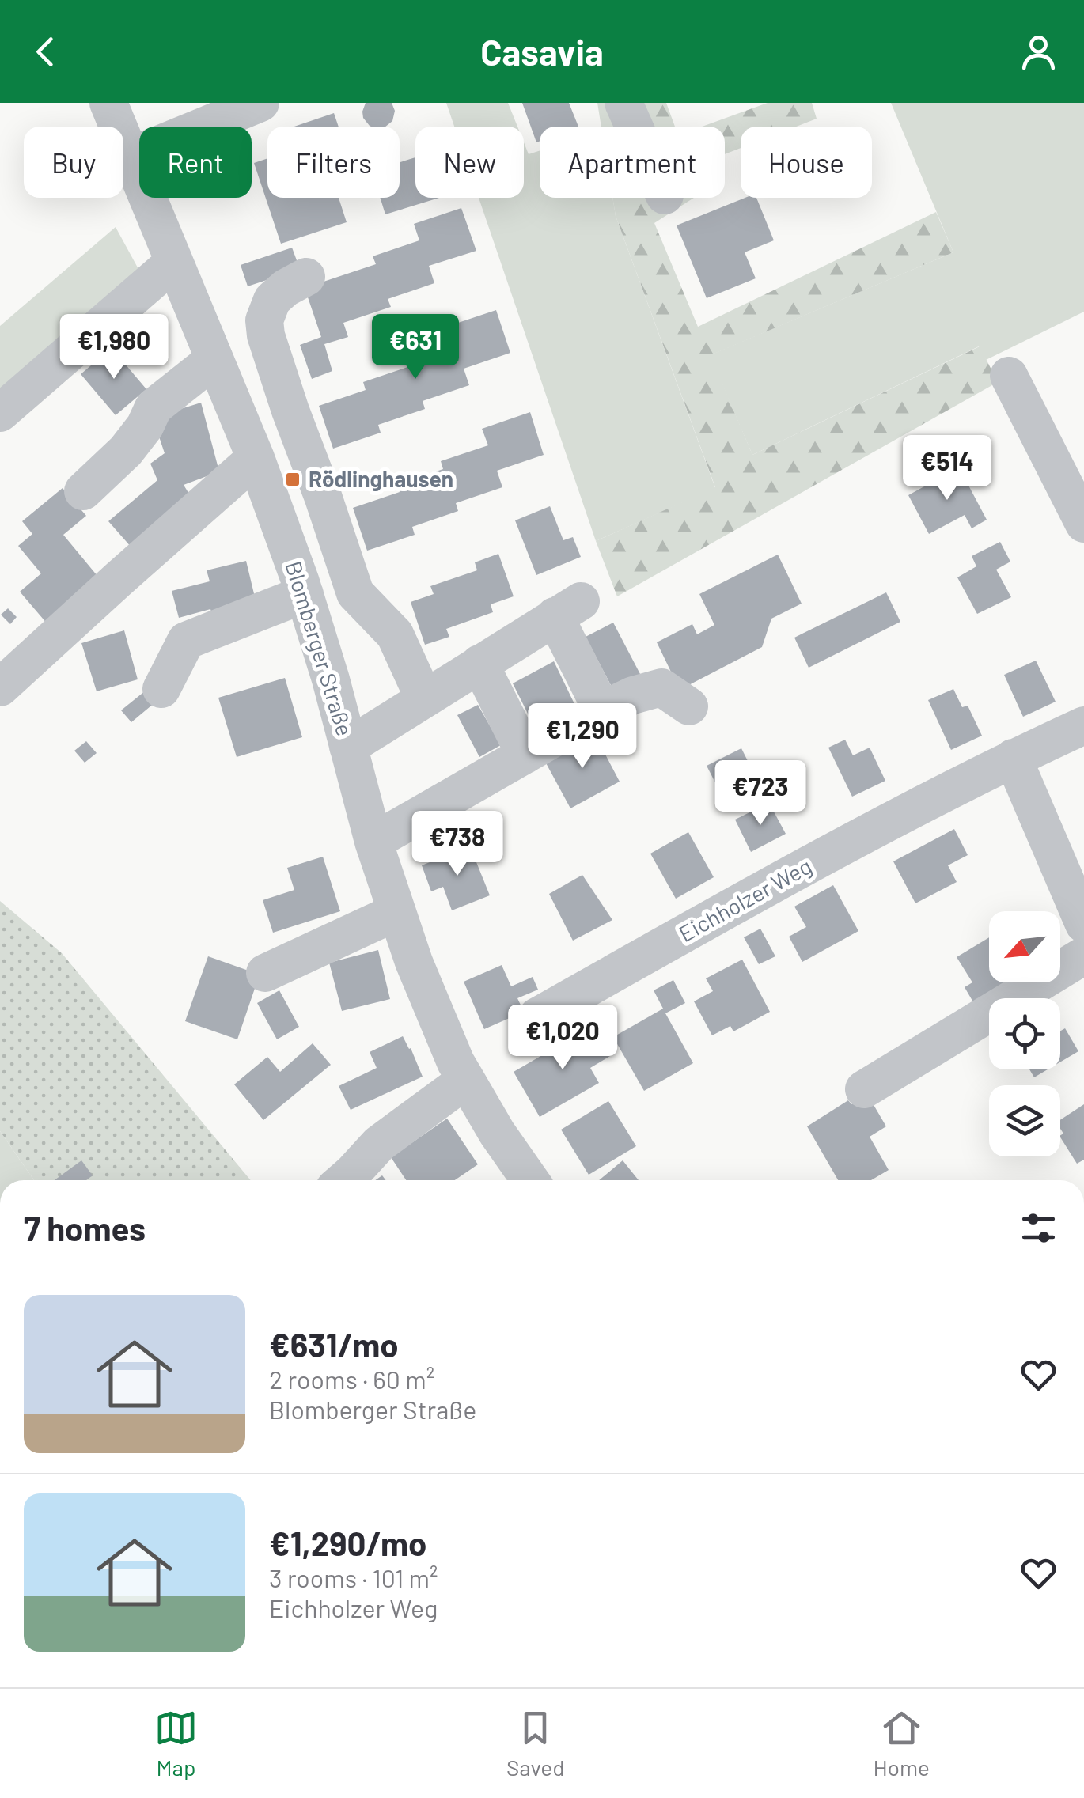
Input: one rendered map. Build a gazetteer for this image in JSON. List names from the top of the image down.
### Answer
{
  "streets": {
    "street": ["Blomberger Straße", "Eichholzer Weg"]
  },
  "places": {
    "transit": ["Rödlinghausen"]
  },
  "north": "bottom left",
  "page": {
    "header": "Casavia",
    "chip": [
      "Buy",
      "Rent",
      "Filters",
      "New",
      "Apartment",
      "House"
    ],
    "price": [
      "€1,980",
      "€631",
      "€514",
      "€1,290",
      "€723",
      "€738",
      "€1,020"
    ],
    "heading": "7 homes",
    "list": [
      {
        "name": "€631/mo",
        "note": "2 rooms · 60 m² · Blomberger Straße"
      },
      {
        "name": "€1,290/mo",
        "note": "3 rooms · 101 m² · Eichholzer Weg"
      }
    ],
    "tabs": ["Map", "Saved", "Home"]
  }
}
